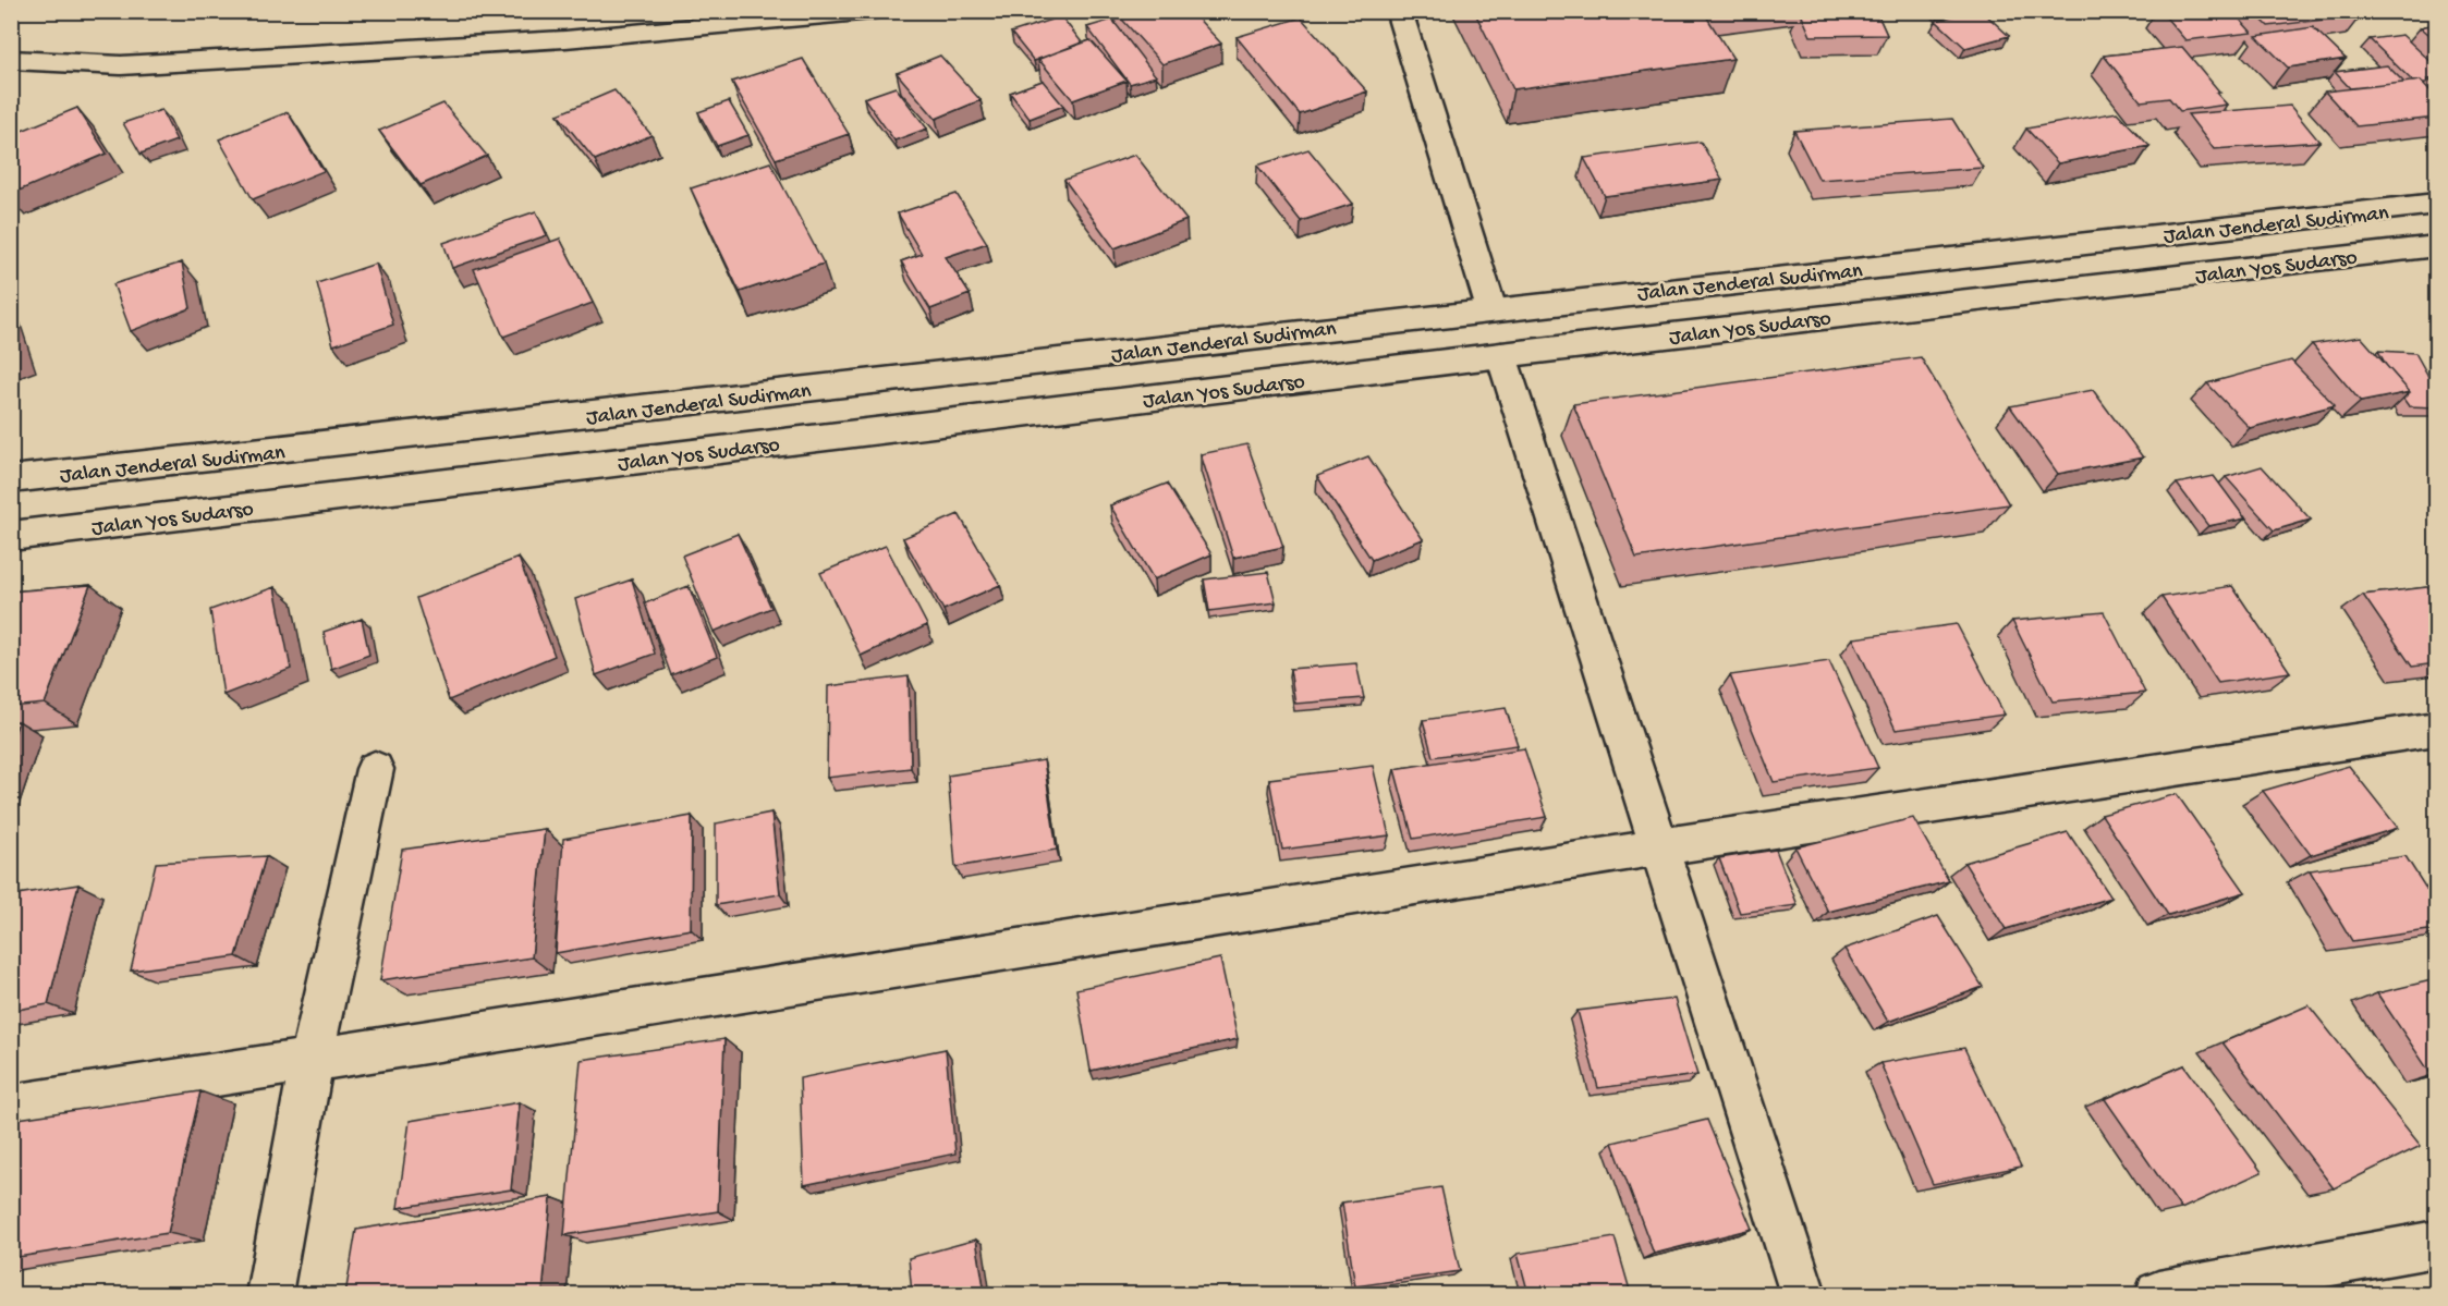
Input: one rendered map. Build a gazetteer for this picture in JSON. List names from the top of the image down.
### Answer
{
  "streets": {
    "main road": ["Jalan Jenderal Sudirman", "Jalan Yos Sudarso"]
  }
}
